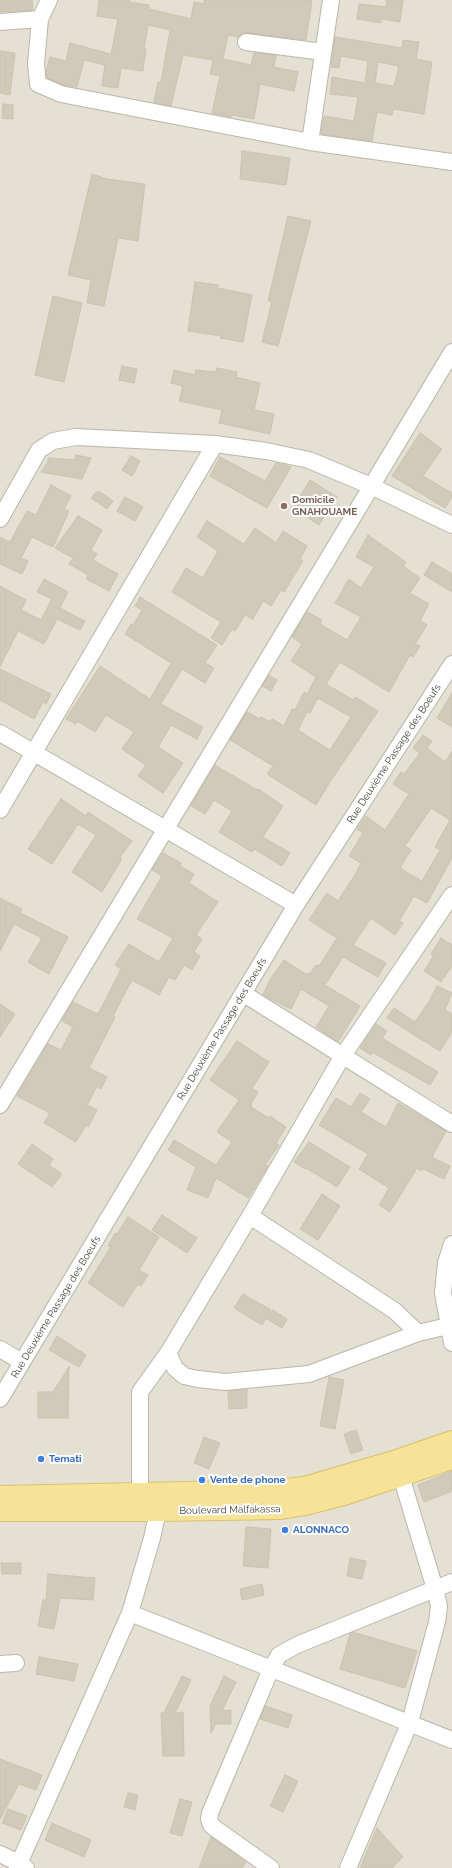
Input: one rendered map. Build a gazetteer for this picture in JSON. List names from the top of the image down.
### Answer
{
  "streets": {
    "main road": ["Boulevard Malfakassa"],
    "street": ["Rue Deuxième Passage des Boeufs"]
  },
  "places": [
    "Domicile GNAHOUAME",
    "Temati",
    "Vente de phone",
    "ALONNACO"
  ]
}
